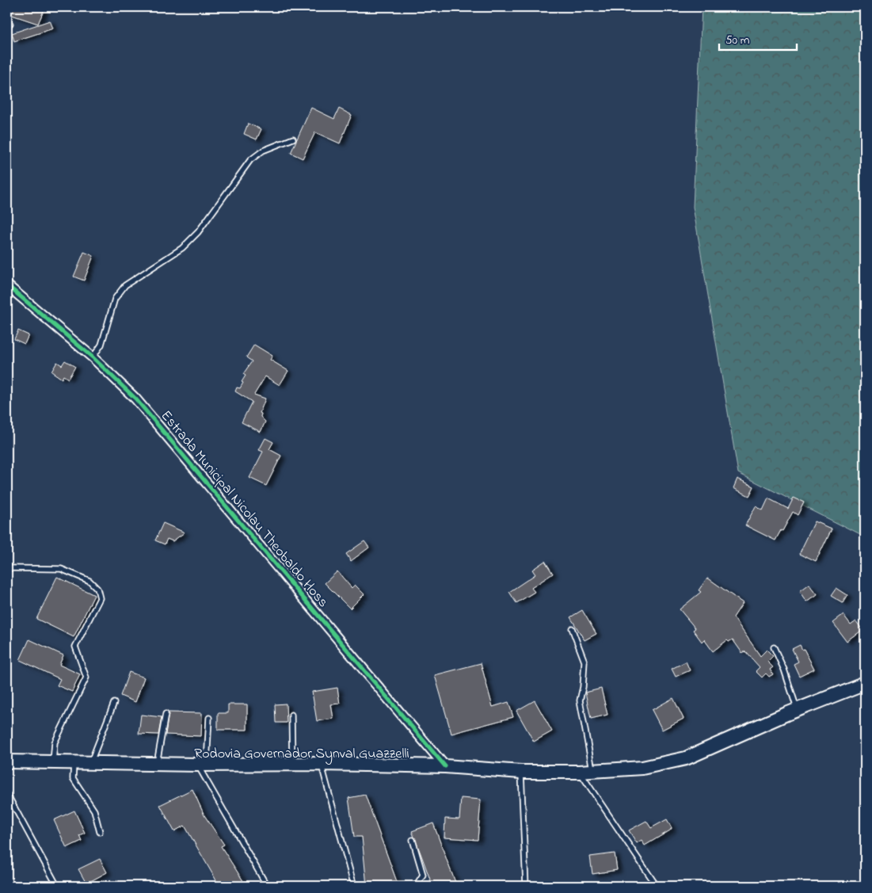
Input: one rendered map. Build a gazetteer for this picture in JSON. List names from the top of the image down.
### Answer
{
  "streets": {
    "main road": ["Rodovia Governador Synval Guazzelli"],
    "street": ["Estrada Municipal Nicolau Theobaldo Hoss"]
  },
  "crossings": [
    ["Estrada Municipal Nicolau Theobaldo Hoss", "Rodovia Governador Synval Guazzelli"]
  ],
  "scale_bar": "50 m"
}
